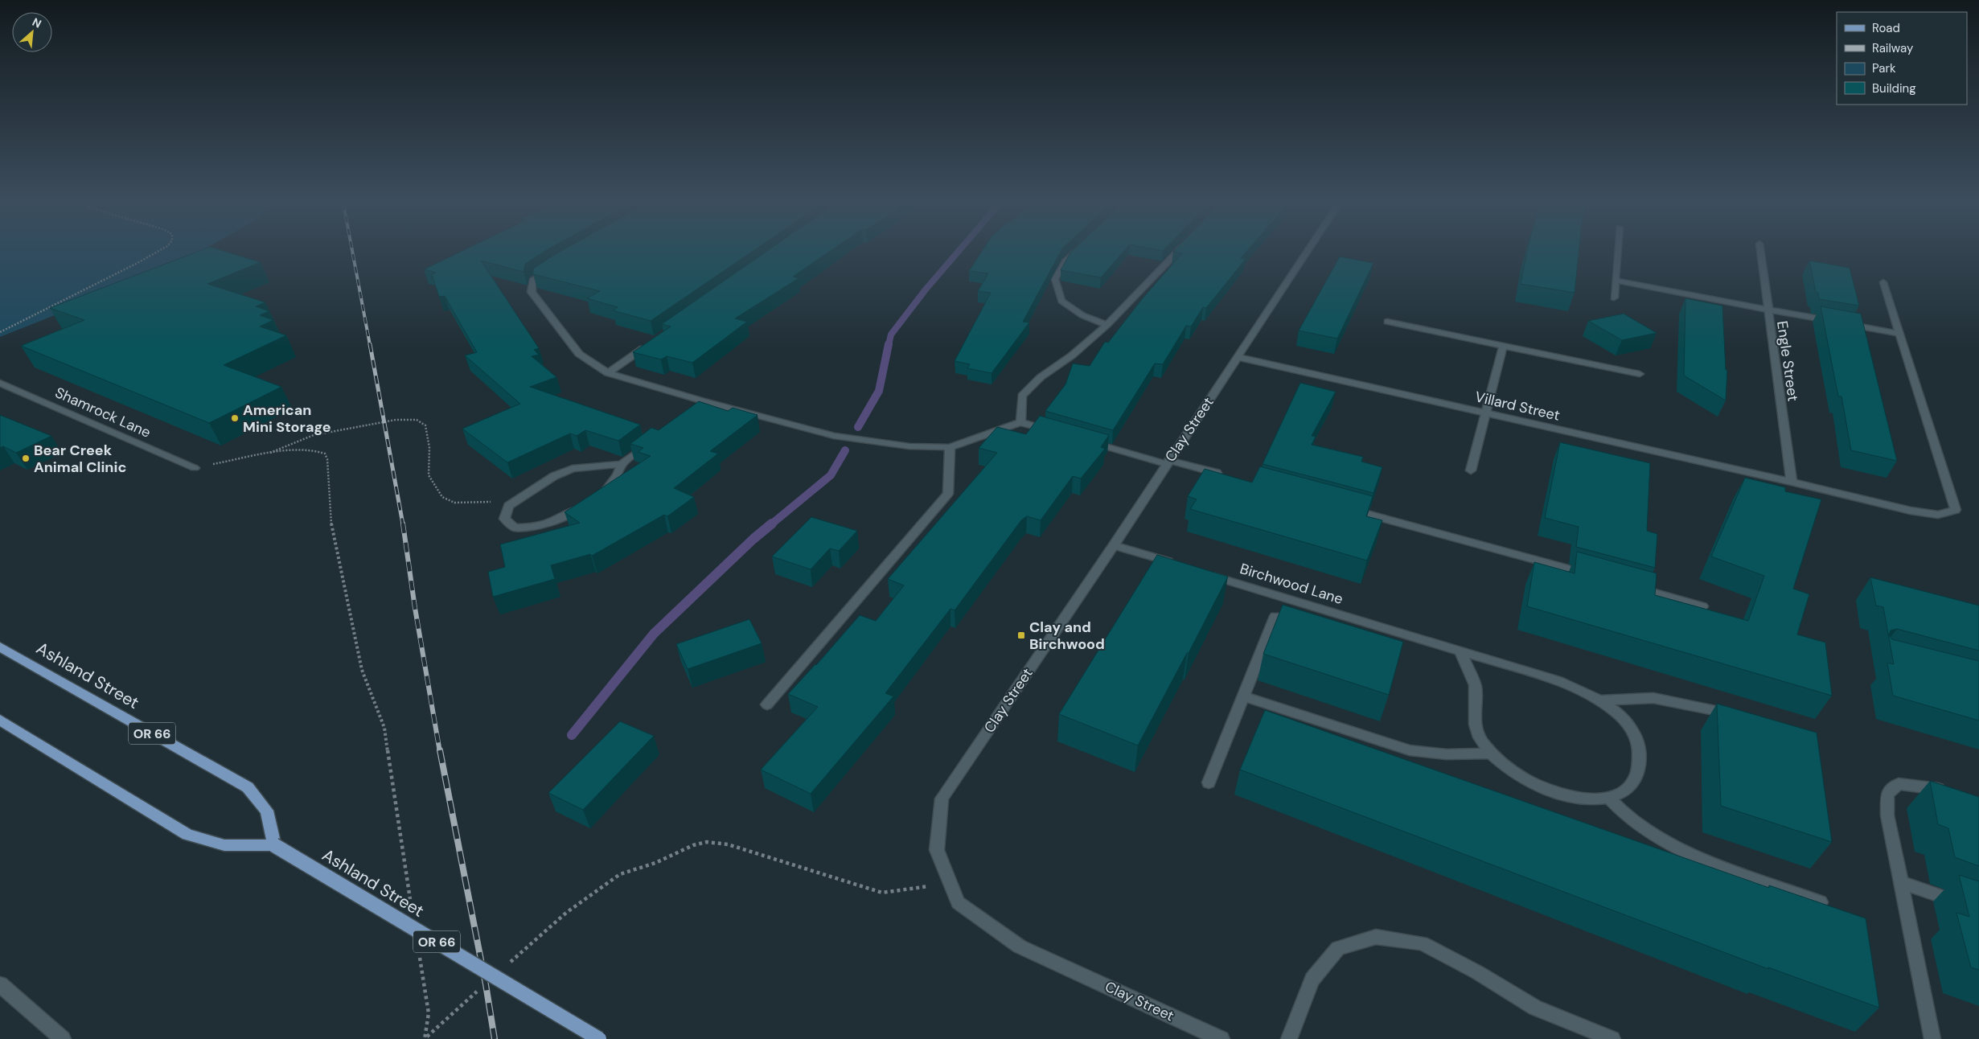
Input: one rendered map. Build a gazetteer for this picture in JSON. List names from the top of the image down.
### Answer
{
  "streets": {
    "main road": ["Ashland Street", "OR 66"],
    "street": [
      "Engle Street",
      "Villard Street",
      "Shamrock Lane",
      "Clay Street",
      "Birchwood Lane"
    ]
  },
  "crossings": [
    ["Engle Street", "Villard Street"],
    ["Villard Street", "Clay Street"]
  ],
  "places": {
    "other": ["American Mini Storage", "Bear Creek Animal Clinic"],
    "transit": ["Clay and Birchwood"]
  },
  "legend": [
    "Road",
    "Railway",
    "Park",
    "Building"
  ],
  "north": "top right"
}
